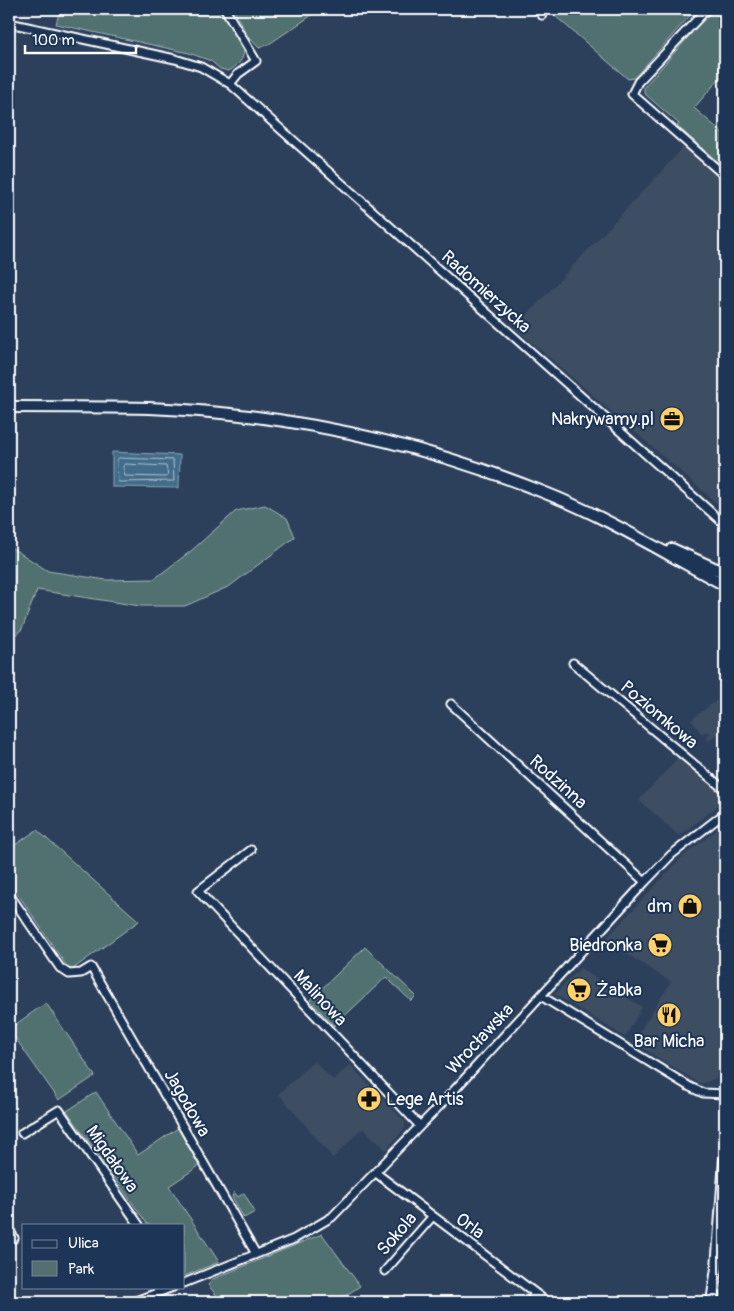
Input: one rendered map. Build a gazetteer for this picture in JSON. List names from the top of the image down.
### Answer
{
  "streets": {
    "street": [
      "Radomierzycka",
      "Poziomkowa",
      "Rodzinna",
      "Malinowa",
      "Wrocławska",
      "Jagodowa",
      "Migdałowa",
      "Orla",
      "Sokola"
    ]
  },
  "crossings": [
    ["Rodzinna", "Wrocławska"],
    ["Malinowa", "Wrocławska"],
    ["Wrocławska", "Jagodowa"],
    ["Wrocławska", "Orla"],
    ["Orla", "Sokola"]
  ],
  "places": {
    "office": ["Nakrywamy.pl"],
    "shop": ["dm"],
    "supermarket": ["Biedronka", "Żabka"],
    "restaurant": ["Bar Micha"],
    "pharmacy": ["Lege Artis"]
  },
  "legend": ["Ulica", "Park"],
  "scale_bar": "100 m"
}
